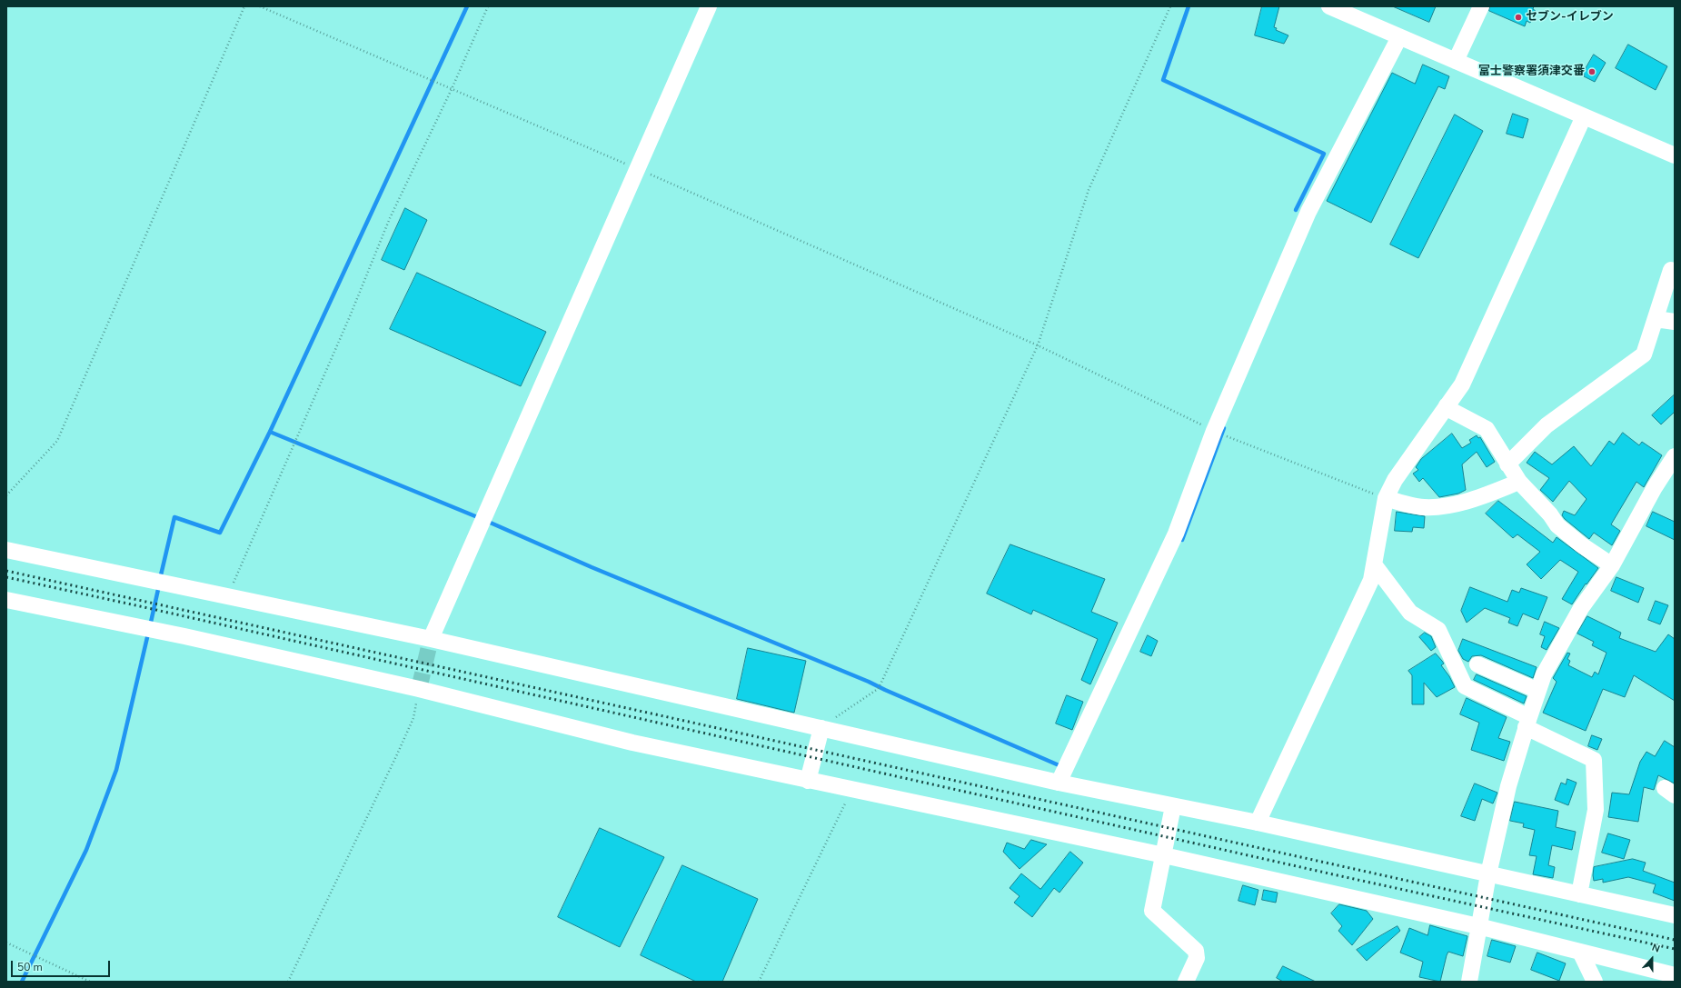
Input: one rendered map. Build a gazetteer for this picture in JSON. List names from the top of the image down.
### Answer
{
  "places": ["セブン-イレブン", "富士警察署須津交番"],
  "scale_bar": "50 m",
  "north": "top"
}
